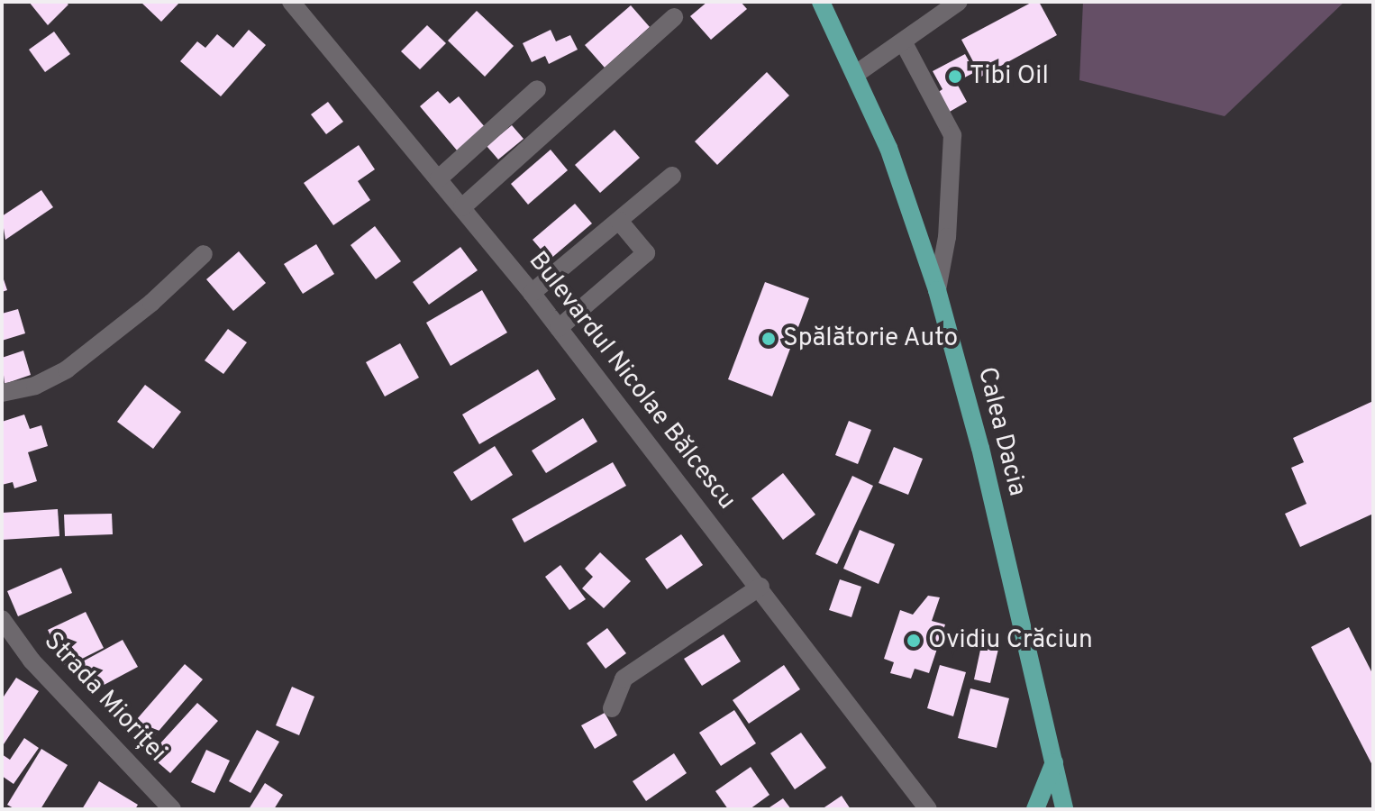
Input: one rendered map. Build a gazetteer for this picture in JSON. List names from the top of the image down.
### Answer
{
  "streets": {
    "main road": ["Calea Dacia"],
    "street": ["Bulevardul Nicolae Bălcescu", "Strada Mioriței"]
  },
  "places": ["Tibi Oil", "Spălătorie Auto", "Ovidiu Crăciun"]
}
